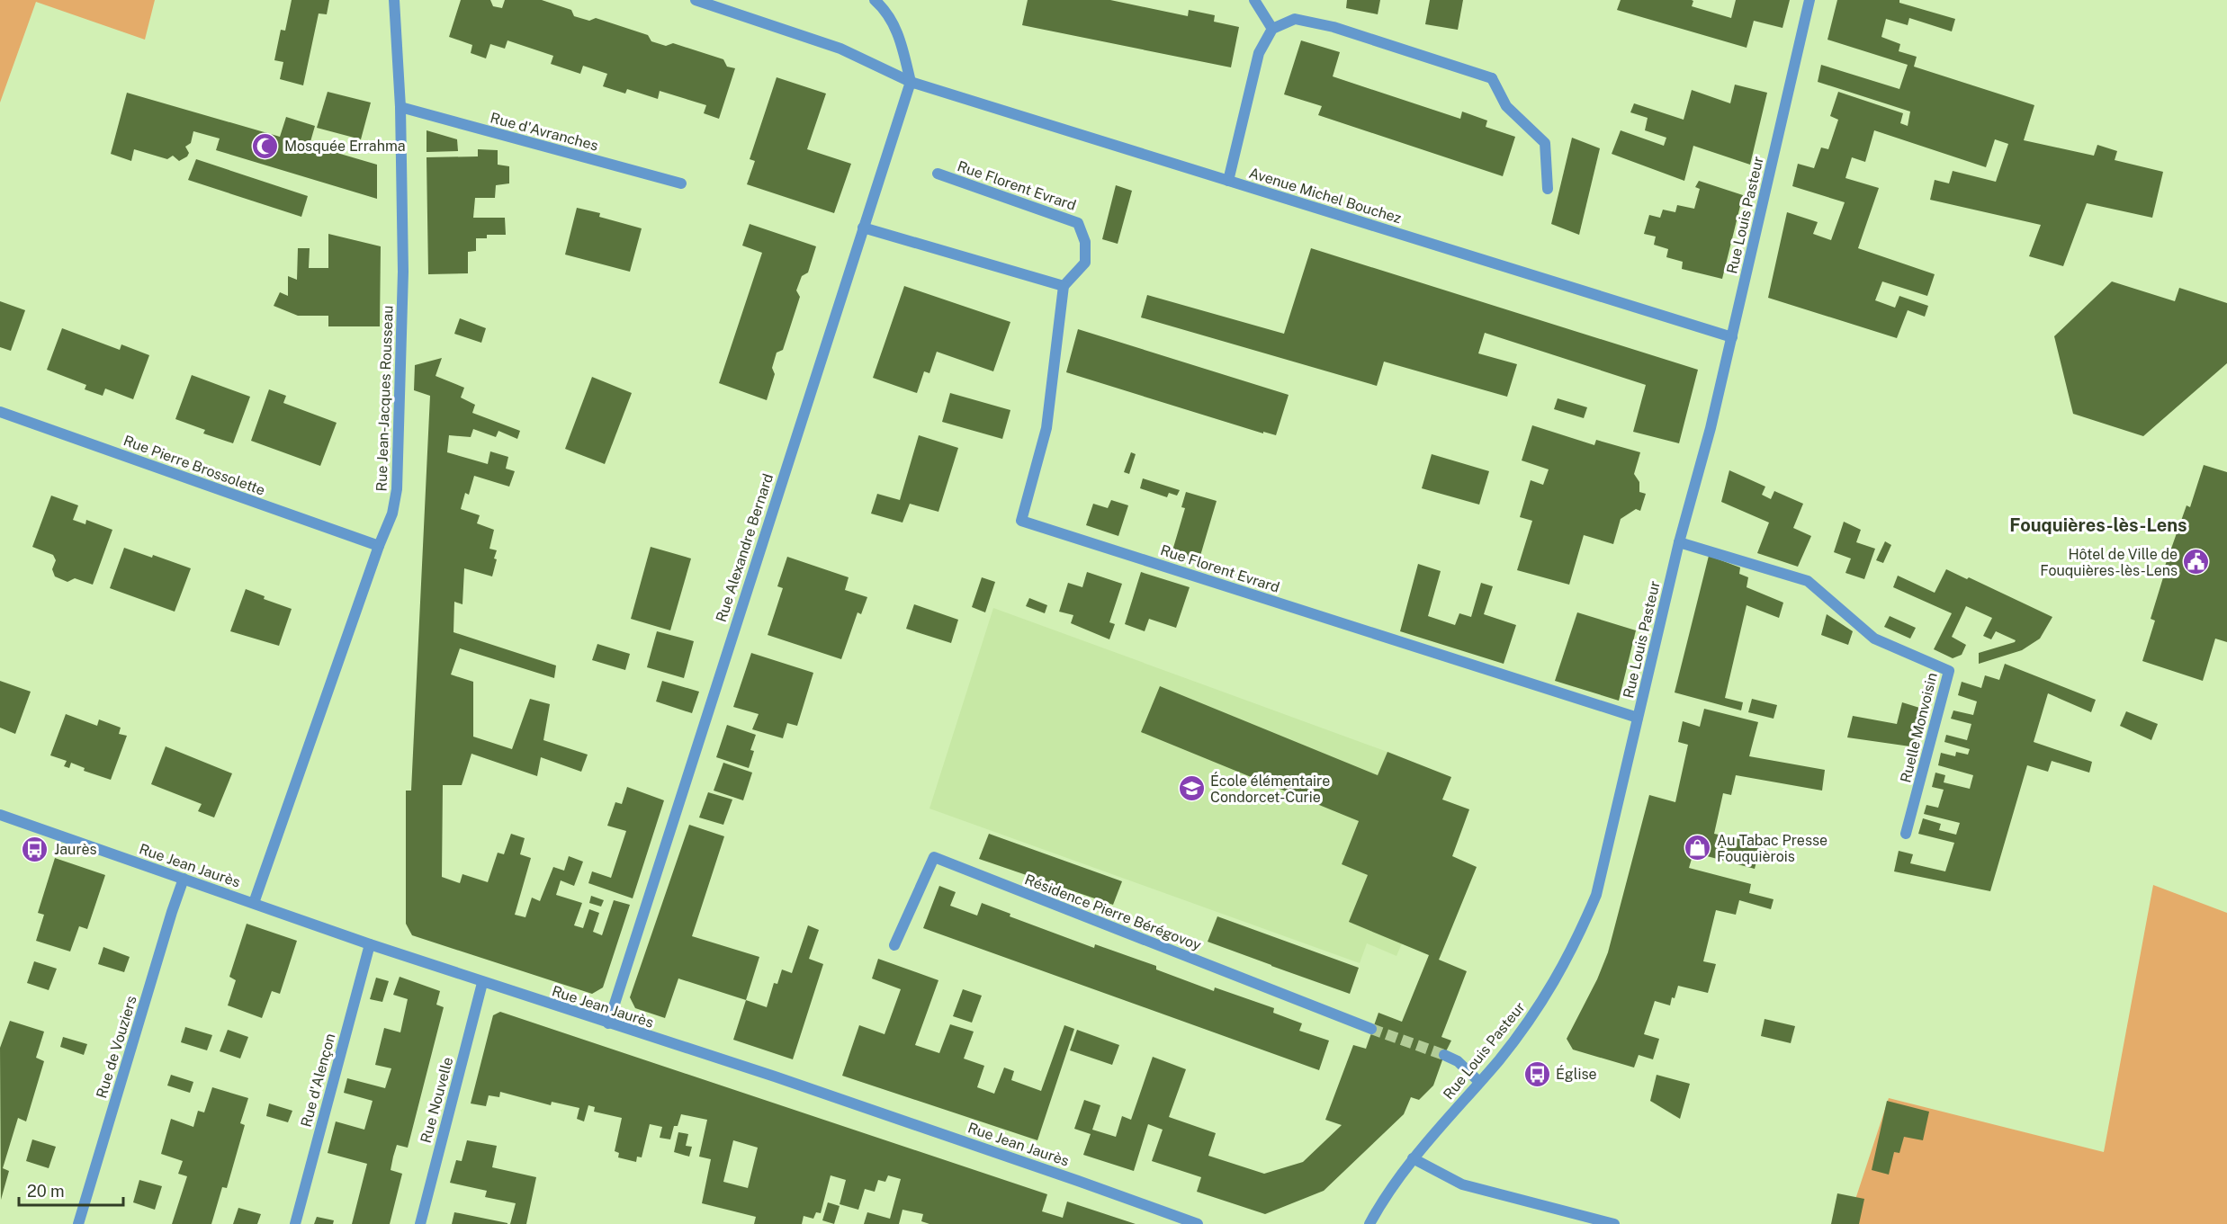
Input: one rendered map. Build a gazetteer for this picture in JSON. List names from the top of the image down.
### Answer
{
  "streets": {
    "street": [
      "Rue d'Avranches",
      "Rue Florent Evrard",
      "Avenue Michel Bouchez",
      "Rue Louis Pasteur",
      "Rue Jean-Jacques Rousseau",
      "Rue Pierre Brossolette",
      "Rue Alexandre Bernard",
      "Ruelle Monvoisin",
      "Rue Jean Jaurès",
      "Résidence Pierre Bérégovoy",
      "Rue de Vouziers",
      "Rue d'Alençon",
      "Rue Nouvelle"
    ]
  },
  "crossings": [
    ["Rue d'Avranches", "Rue Jean-Jacques Rousseau"],
    ["Rue Florent Evrard", "Rue Louis Pasteur"],
    ["Avenue Michel Bouchez", "Rue Louis Pasteur"],
    ["Avenue Michel Bouchez", "Rue Alexandre Bernard"],
    ["Rue Louis Pasteur", "Ruelle Monvoisin"],
    ["Rue Jean-Jacques Rousseau", "Rue Pierre Brossolette"],
    ["Rue Jean-Jacques Rousseau", "Rue Jean Jaurès"],
    ["Rue Alexandre Bernard", "Rue Jean Jaurès"],
    ["Rue Jean Jaurès", "Rue de Vouziers"],
    ["Rue Jean Jaurès", "Rue d'Alençon"],
    ["Rue Jean Jaurès", "Rue Nouvelle"]
  ],
  "districts": ["Fouquières-lès-Lens"],
  "places": {
    "mosque": ["Mosquée Errahma"],
    "public building": ["Hôtel de Ville de Fouquières-lès-Lens"],
    "school or university": ["École élémentaire Condorcet-Curie"],
    "shop": ["Au Tabac Presse Fouquièrois"],
    "bus stop": ["Jaurès", "Église"]
  },
  "scale_bar": "20 m"
}
